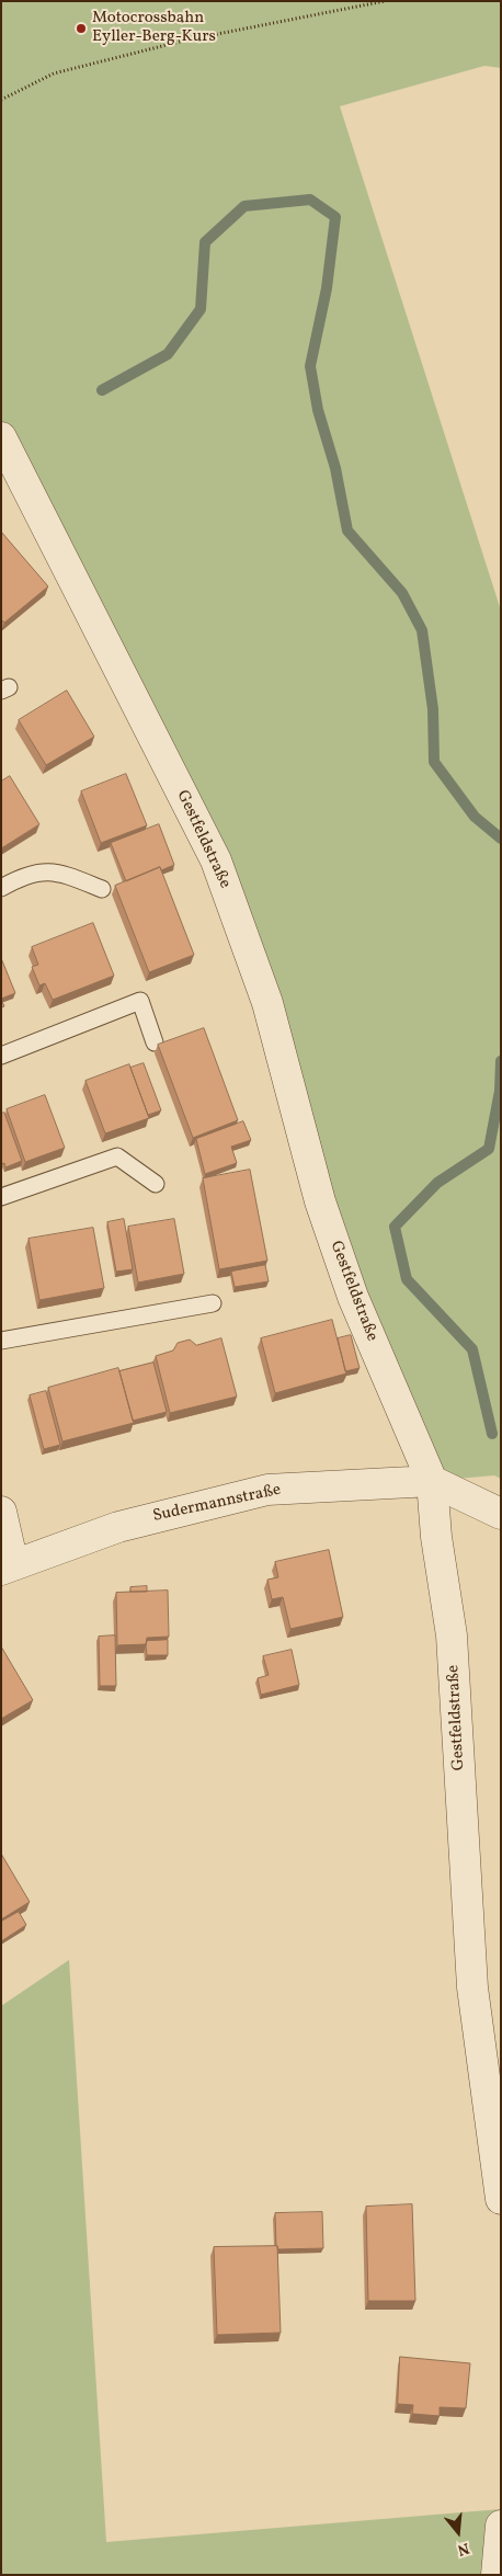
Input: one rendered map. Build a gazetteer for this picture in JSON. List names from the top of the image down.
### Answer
{
  "streets": {
    "street": ["Gestfeldstraße", "Sudermannstraße"]
  },
  "crossings": [
    ["Gestfeldstraße", "Sudermannstraße"]
  ],
  "places": ["Motocrossbahn Eyller-Berg-Kurs"],
  "north": "bottom"
}
